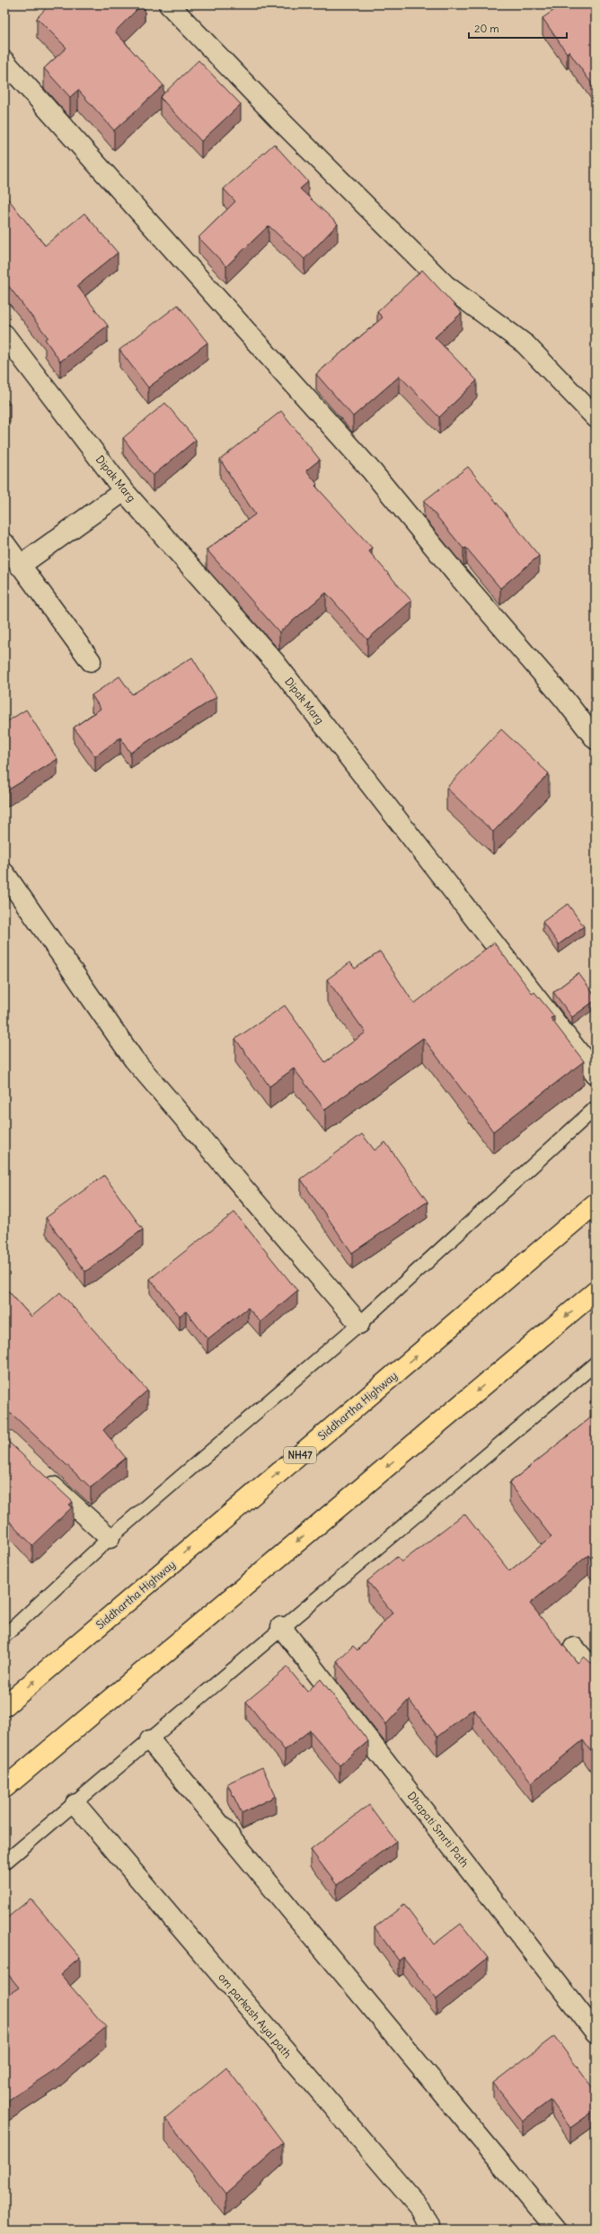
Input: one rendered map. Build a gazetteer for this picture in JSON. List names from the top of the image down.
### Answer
{
  "streets": {
    "highway": ["Siddhartha Highway", "NH47"],
    "street": ["Dipak Marg", "Dhapati Smrti Path", "om parkash Ayal path"]
  },
  "scale_bar": "20 m"
}
